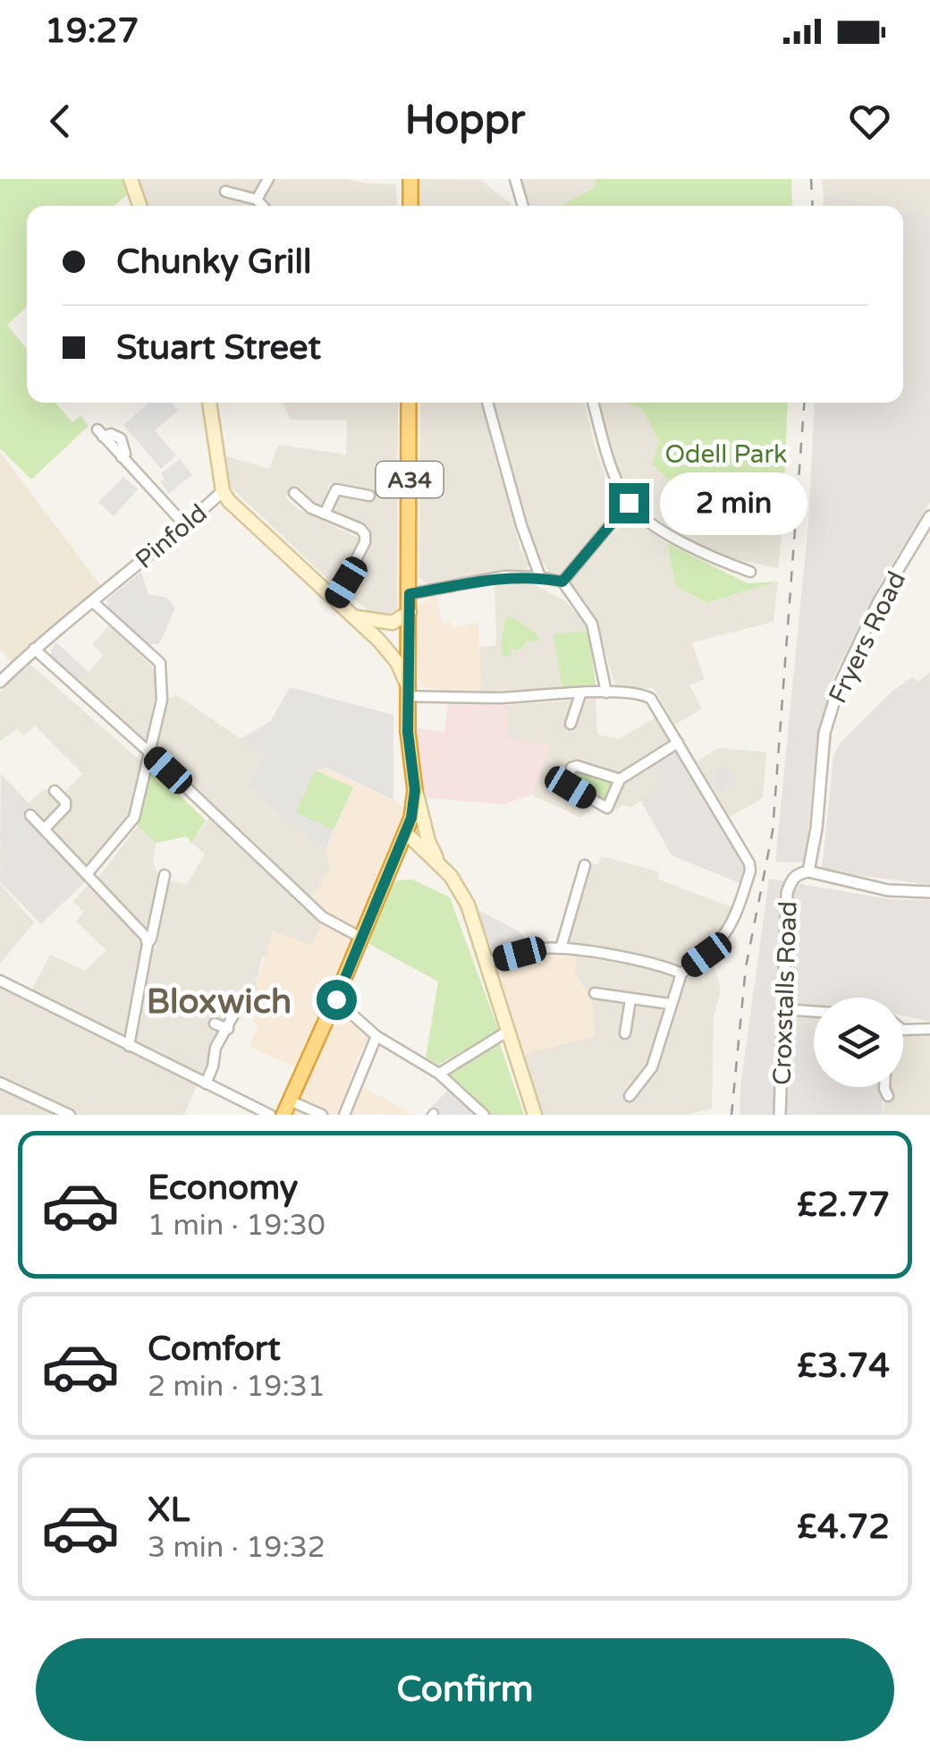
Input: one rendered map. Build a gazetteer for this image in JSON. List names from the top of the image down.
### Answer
{
  "streets": {
    "highway": ["A34"],
    "street": ["Pinfold", "Fryers Road", "Croxstalls Road"]
  },
  "crossings": [
    ["Fryers Road", "Croxstalls Road"]
  ],
  "districts": ["Bloxwich"],
  "parks": ["Odell Park"],
  "page": {
    "status": "19:27",
    "header": "Hoppr",
    "banner": ["Chunky Grill", "Stuart Street"],
    "bubble": "2 min",
    "list": [
      {
        "name": "Economy",
        "note": "1 min · 19:30",
        "value": "£2.77"
      },
      {
        "name": "Comfort",
        "note": "2 min · 19:31",
        "value": "£3.74"
      },
      {
        "name": "XL",
        "note": "3 min · 19:32",
        "value": "£4.72"
      }
    ],
    "buttons": "Confirm"
  }
}
